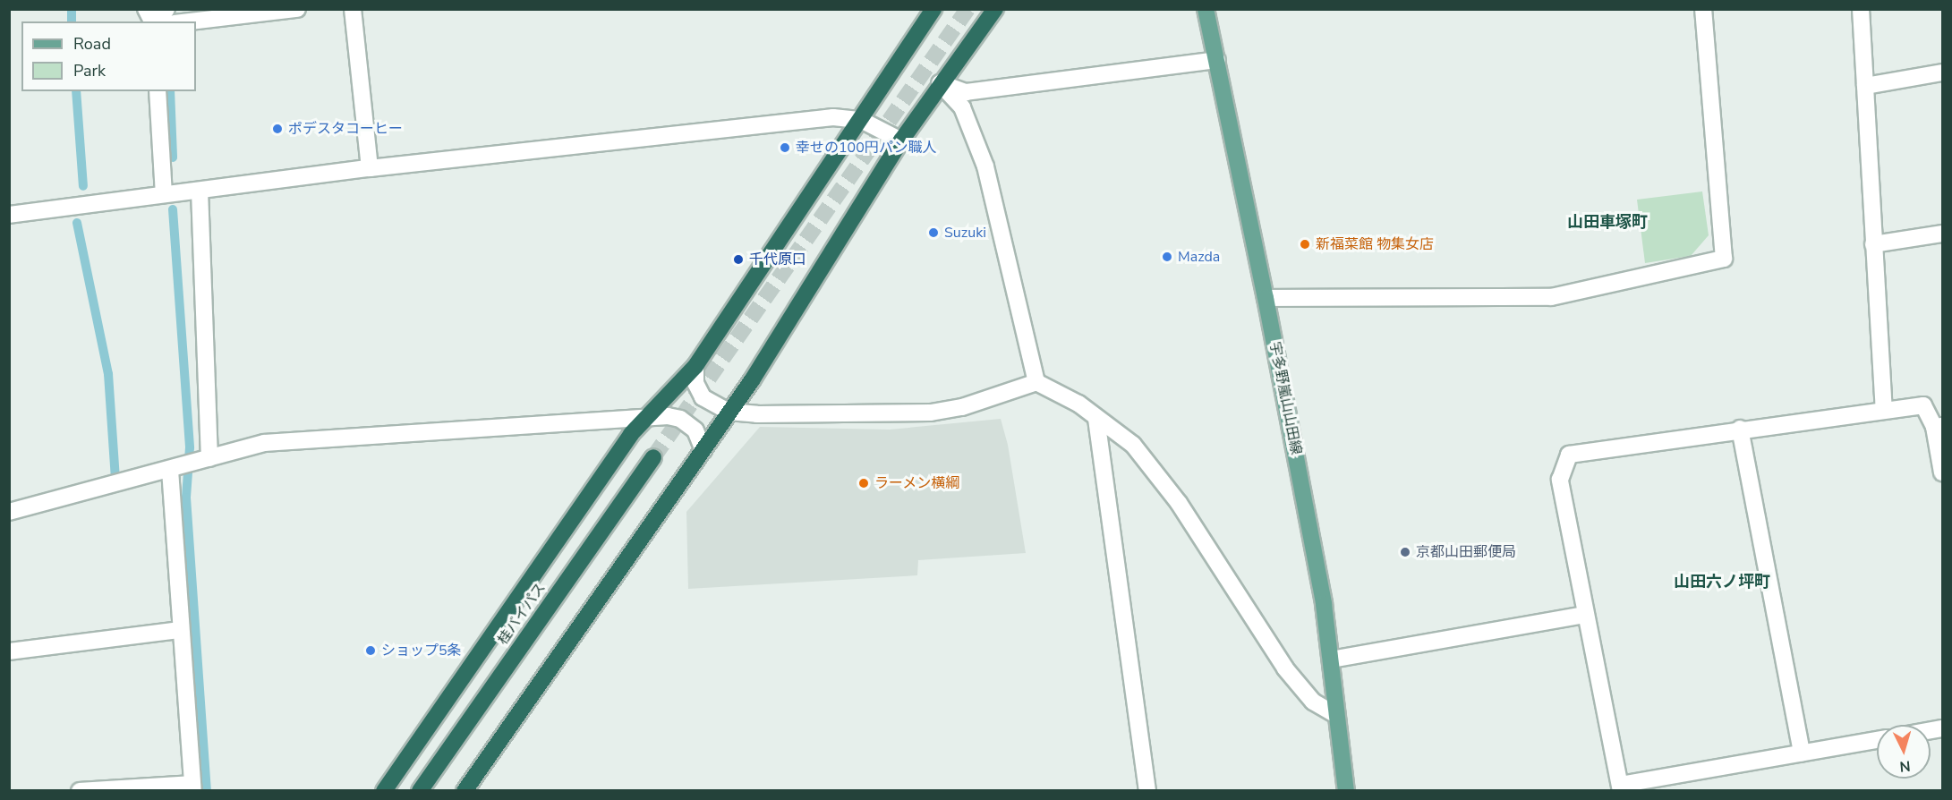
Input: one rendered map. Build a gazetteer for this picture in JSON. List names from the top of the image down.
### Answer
{
  "streets": {
    "highway": ["桂バイパス"],
    "main road": ["宇多野嵐山山田線"]
  },
  "districts": ["山田車塚町", "山田六ノ坪町"],
  "places": [
    "ポデスタコーヒー",
    "幸せの100円パン職人",
    "Suzuki",
    "新福菜館 物集女店",
    "Mazda",
    "千代原口",
    "ラーメン横綱",
    "京都山田郵便局",
    "ショップ5条"
  ],
  "legend": ["Road", "Park"],
  "north": "bottom"
}
